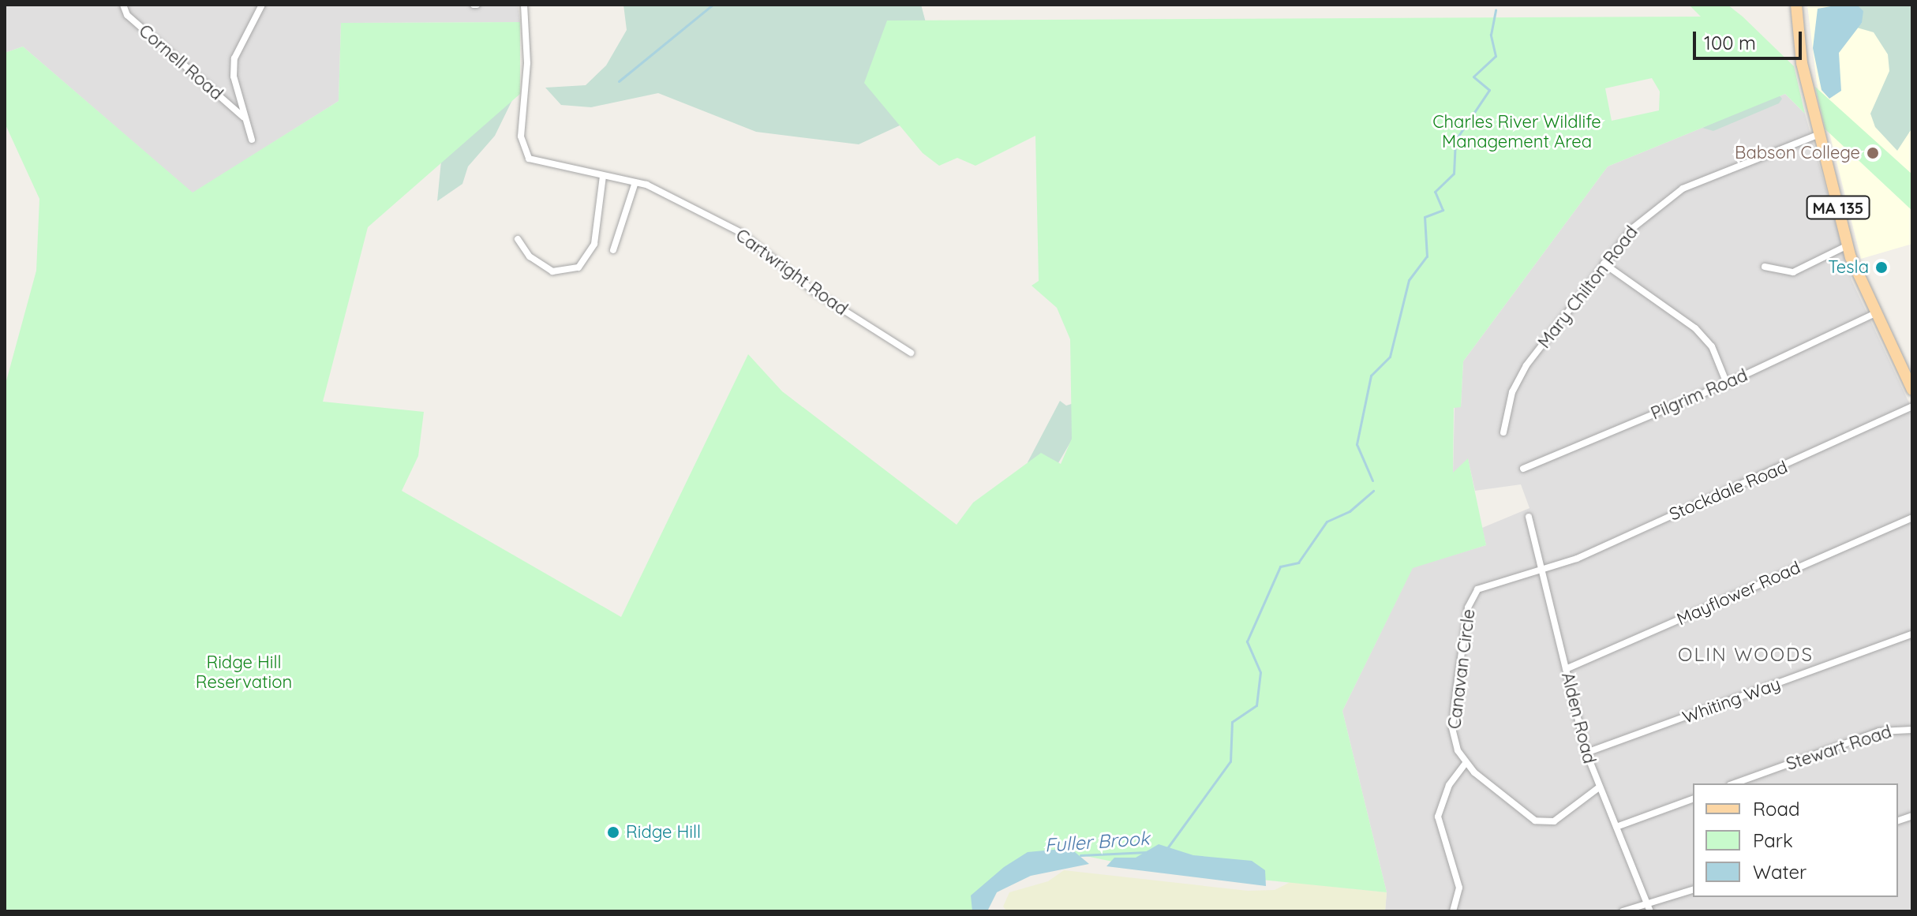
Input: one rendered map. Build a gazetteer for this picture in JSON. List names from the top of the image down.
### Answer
{
  "streets": {
    "main road": ["MA 135"],
    "street": [
      "Cornell Road",
      "Cartwright Road",
      "Mary Chilton Road",
      "Pilgrim Road",
      "Stockdale Road",
      "Mayflower Road",
      "Canavan Circle",
      "Whiting Way",
      "Alden Road",
      "Stewart Road"
    ]
  },
  "crossings": [
    ["MA 135", "Mary Chilton Road"],
    ["MA 135", "Pilgrim Road"],
    ["Stockdale Road", "Canavan Circle"],
    ["Stockdale Road", "Alden Road"],
    ["Mayflower Road", "Alden Road"],
    ["Canavan Circle", "Alden Road"],
    ["Whiting Way", "Alden Road"]
  ],
  "districts": ["OLIN WOODS"],
  "water": ["Fuller Brook"],
  "parks": ["Charles River Wildlife Management Area", "Ridge Hill Reservation"],
  "places": ["Babson College", "Tesla", "Ridge Hill"],
  "legend": ["Road", "Park", "Water"],
  "scale_bar": "100 m"
}
